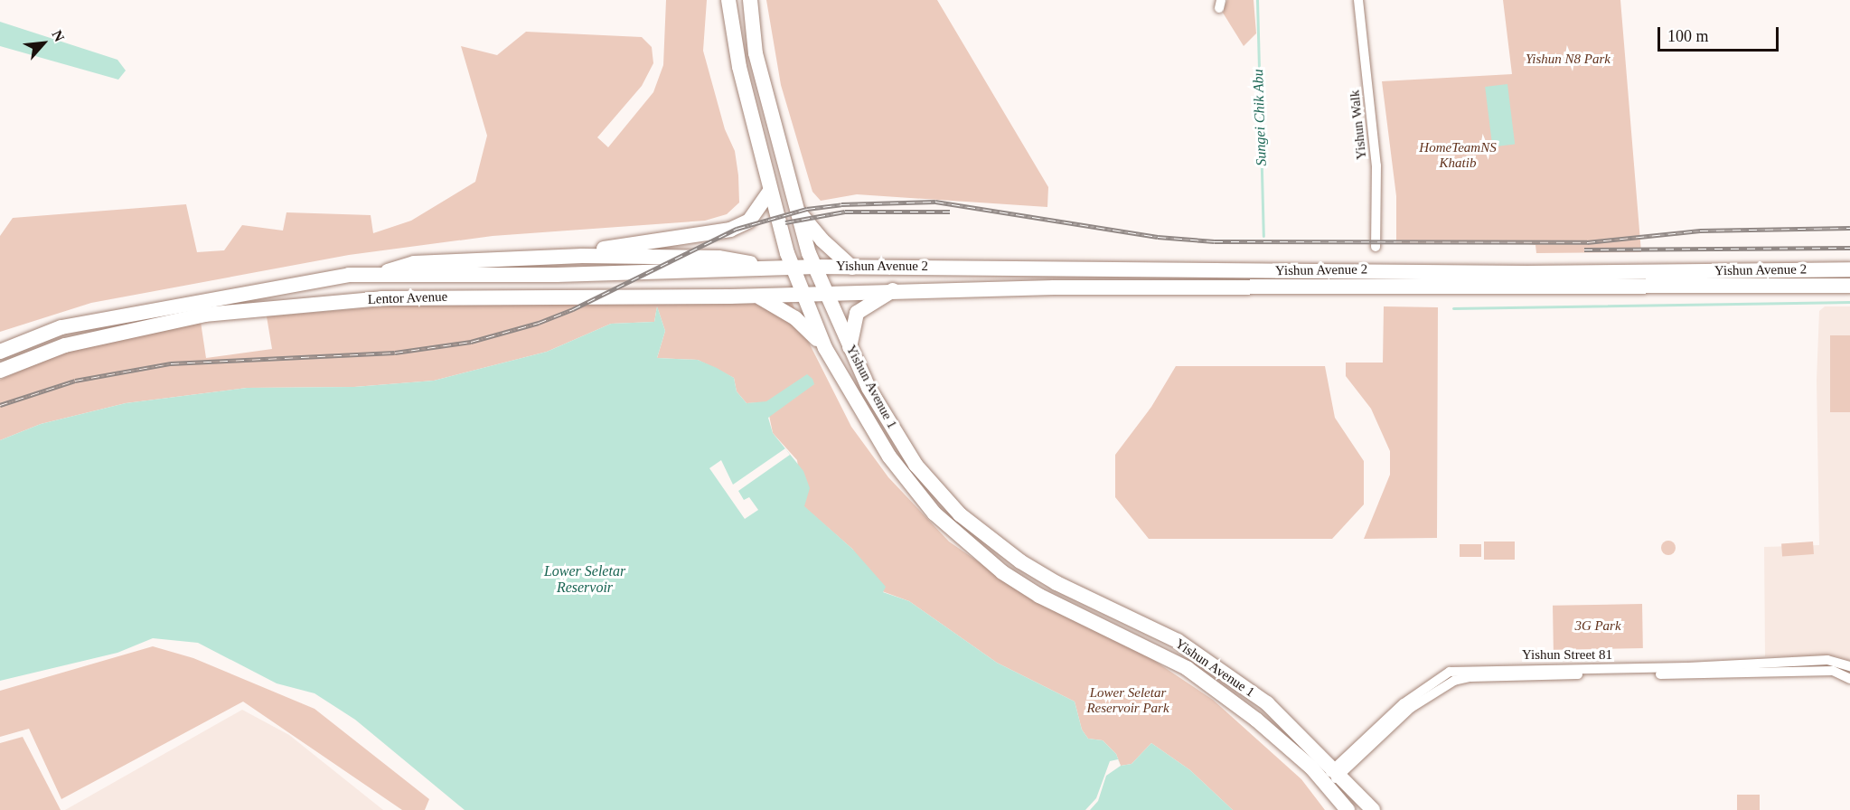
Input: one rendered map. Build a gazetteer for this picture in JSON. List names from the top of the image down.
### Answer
{
  "streets": {
    "main road": ["Yishun Avenue 2", "Lentor Avenue", "Yishun Avenue 1"],
    "street": ["Yishun Walk", "Yishun Street 81"]
  },
  "crossings": [
    ["Yishun Avenue 2", "Lentor Avenue"],
    ["Yishun Avenue 2", "Yishun Avenue 1"],
    ["Lentor Avenue", "Yishun Avenue 1"],
    ["Yishun Avenue 1", "Yishun Street 81"]
  ],
  "water": ["Sungei Chik Abu", "Lower Seletar Reservoir"],
  "parks": [
    "Yishun N8 Park",
    "HomeTeamNS Khatib",
    "3G Park",
    "Lower Seletar Reservoir Park"
  ],
  "scale_bar": "100 m",
  "north": "top right"
}
